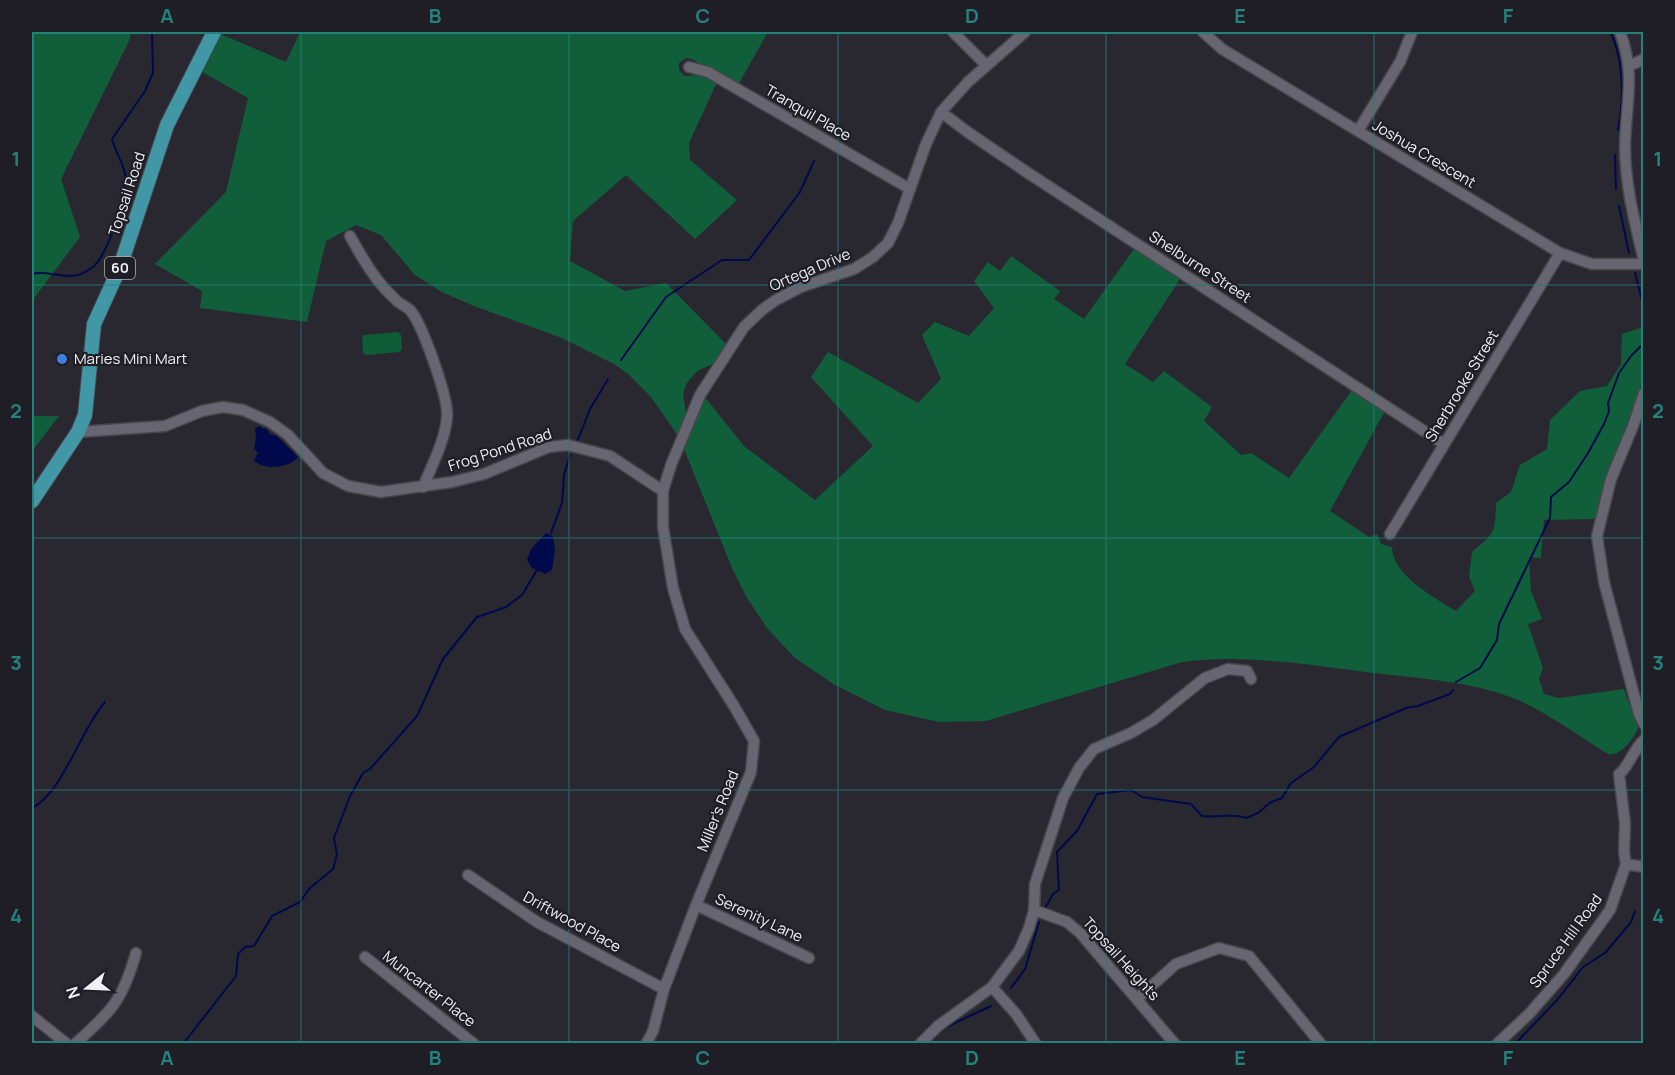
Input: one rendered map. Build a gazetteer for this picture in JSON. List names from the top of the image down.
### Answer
{
  "streets": {
    "main road": ["Topsail Road", "60"],
    "street": [
      "Tranquil Place",
      "Joshua Crescent",
      "Shelburne Street",
      "Ortega Drive",
      "Sherbrooke Street",
      "Frog Pond Road",
      "Miller's Road",
      "Serenity Lane",
      "Driftwood Place",
      "Spruce Hill Road",
      "Topsail Heights",
      "Muncarter Place"
    ]
  },
  "crossings": [
    ["Tranquil Place", "Ortega Drive"],
    ["Joshua Crescent", "Sherbrooke Street"],
    ["Topsail Road", "Frog Pond Road"],
    ["Shelburne Street", "Ortega Drive"],
    ["Shelburne Street", "Sherbrooke Street"],
    ["Ortega Drive", "Frog Pond Road"],
    ["Ortega Drive", "Miller's Road"],
    ["Frog Pond Road", "Miller's Road"],
    ["Miller's Road", "Serenity Lane"],
    ["Miller's Road", "Driftwood Place"]
  ],
  "places": ["Maries Mini Mart"],
  "north": "left",
  "grid": {
    "columns": [
      "A",
      "B",
      "C",
      "D",
      "E",
      "F"
    ],
    "rows": [
      "1",
      "2",
      "3",
      "4"
    ]
  }
}
